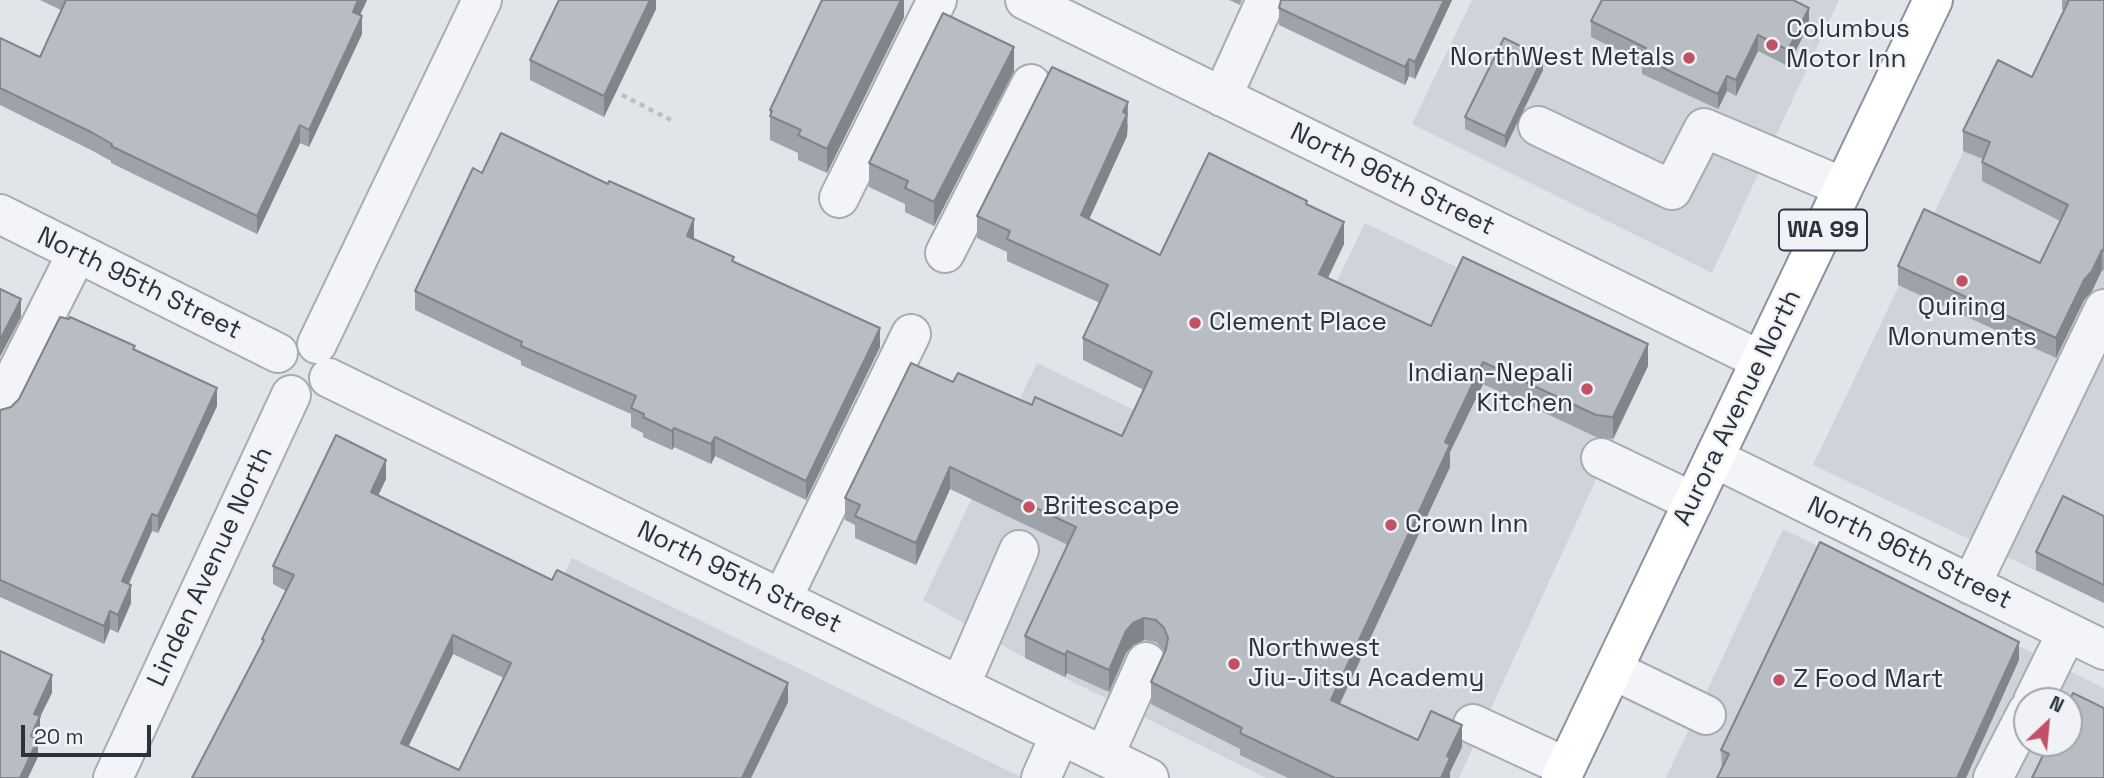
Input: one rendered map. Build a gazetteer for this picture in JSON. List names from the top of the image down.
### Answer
{
  "streets": {
    "highway": ["WA 99", "Aurora Avenue North"],
    "street": ["North 96th Street", "North 95th Street", "Linden Avenue North"]
  },
  "crossings": [
    ["North 96th Street", "Aurora Avenue North"],
    ["North 95th Street", "Linden Avenue North"]
  ],
  "places": [
    "Columbus Motor Inn",
    "NorthWest Metals",
    "Quiring Monuments",
    "Clement Place",
    "Indian-Nepali Kitchen",
    "Britescape",
    "Crown Inn",
    "Northwest Jiu-Jitsu Academy",
    "Z Food Mart"
  ],
  "scale_bar": "20 m",
  "north": "top right"
}
